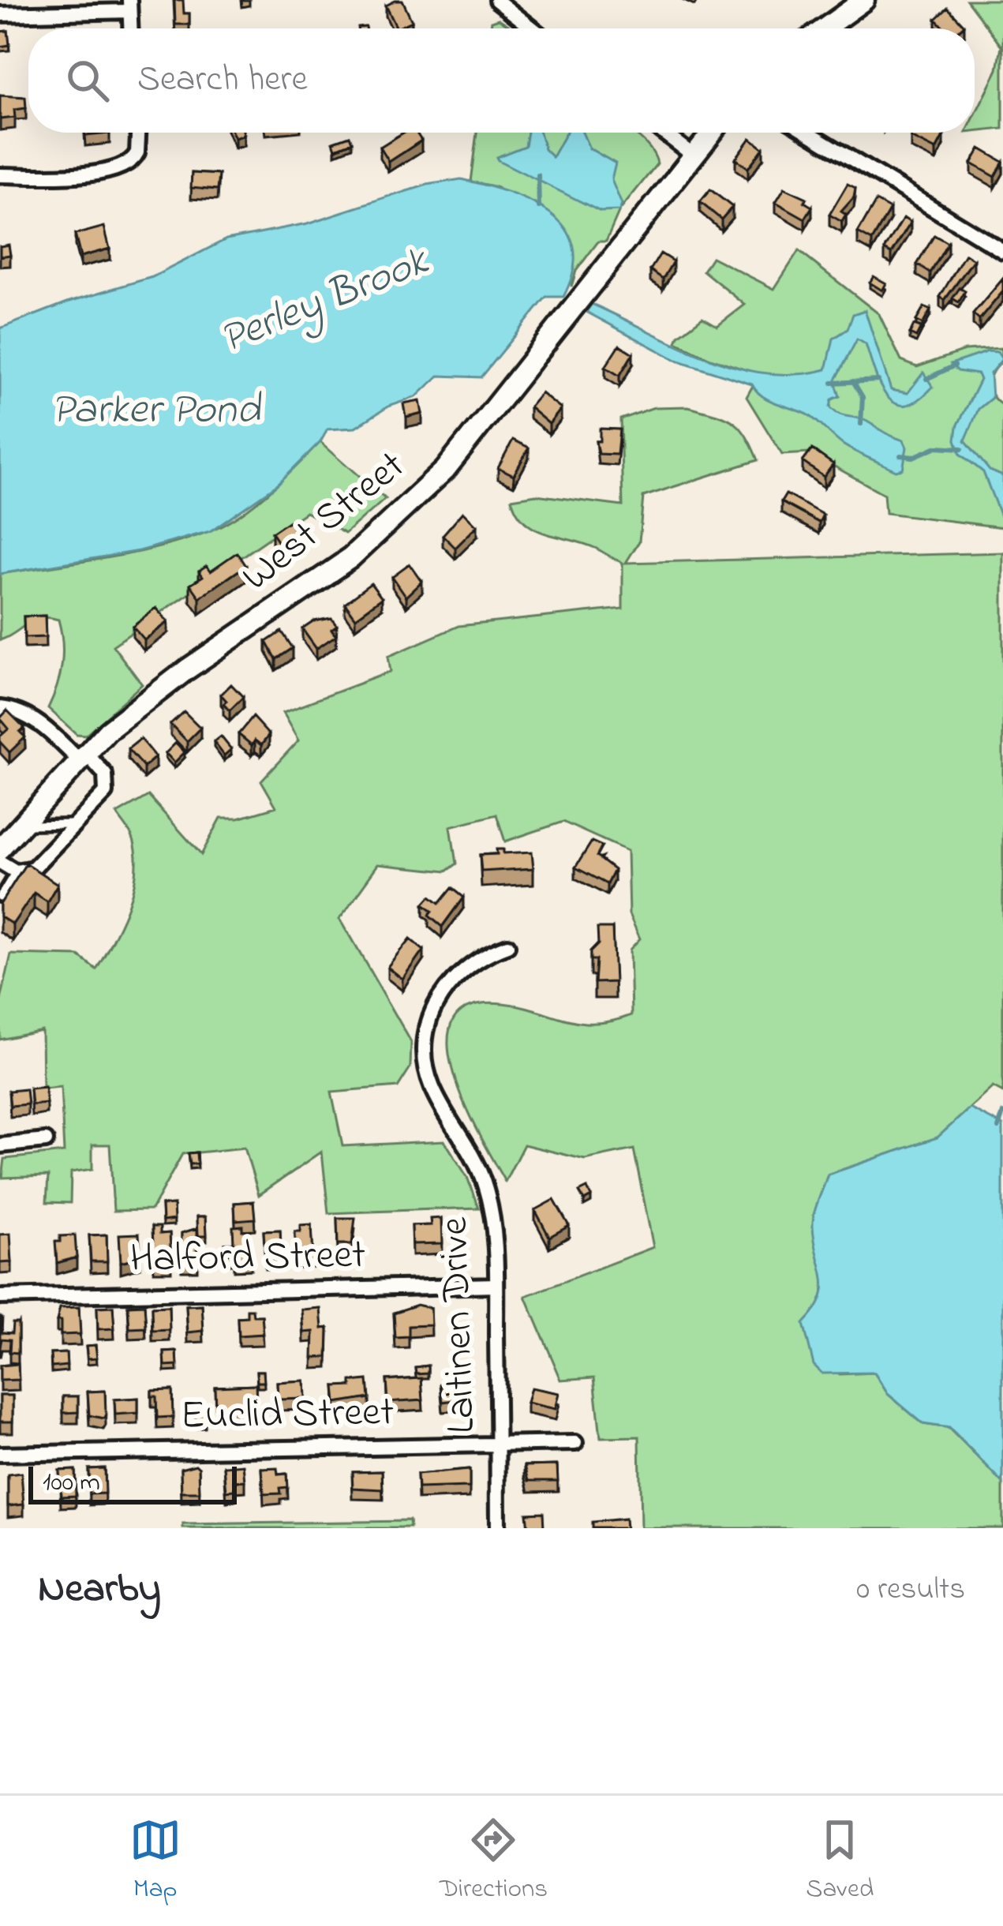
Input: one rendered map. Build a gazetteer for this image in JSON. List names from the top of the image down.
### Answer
{
  "streets": {
    "main road": ["West Street"],
    "street": ["Halford Street", "Laitinen Drive", "Euclid Street"]
  },
  "crossings": [
    ["Halford Street", "Laitinen Drive"],
    ["Laitinen Drive", "Euclid Street"]
  ],
  "water": ["Perley Brook", "Parker Pond"],
  "scale_bar": "100 m",
  "page": {
    "search": "Search here",
    "scale": "100 m",
    "heading": ["Nearby", "0 results"],
    "nav": ["Map", "Directions", "Saved"]
  }
}
